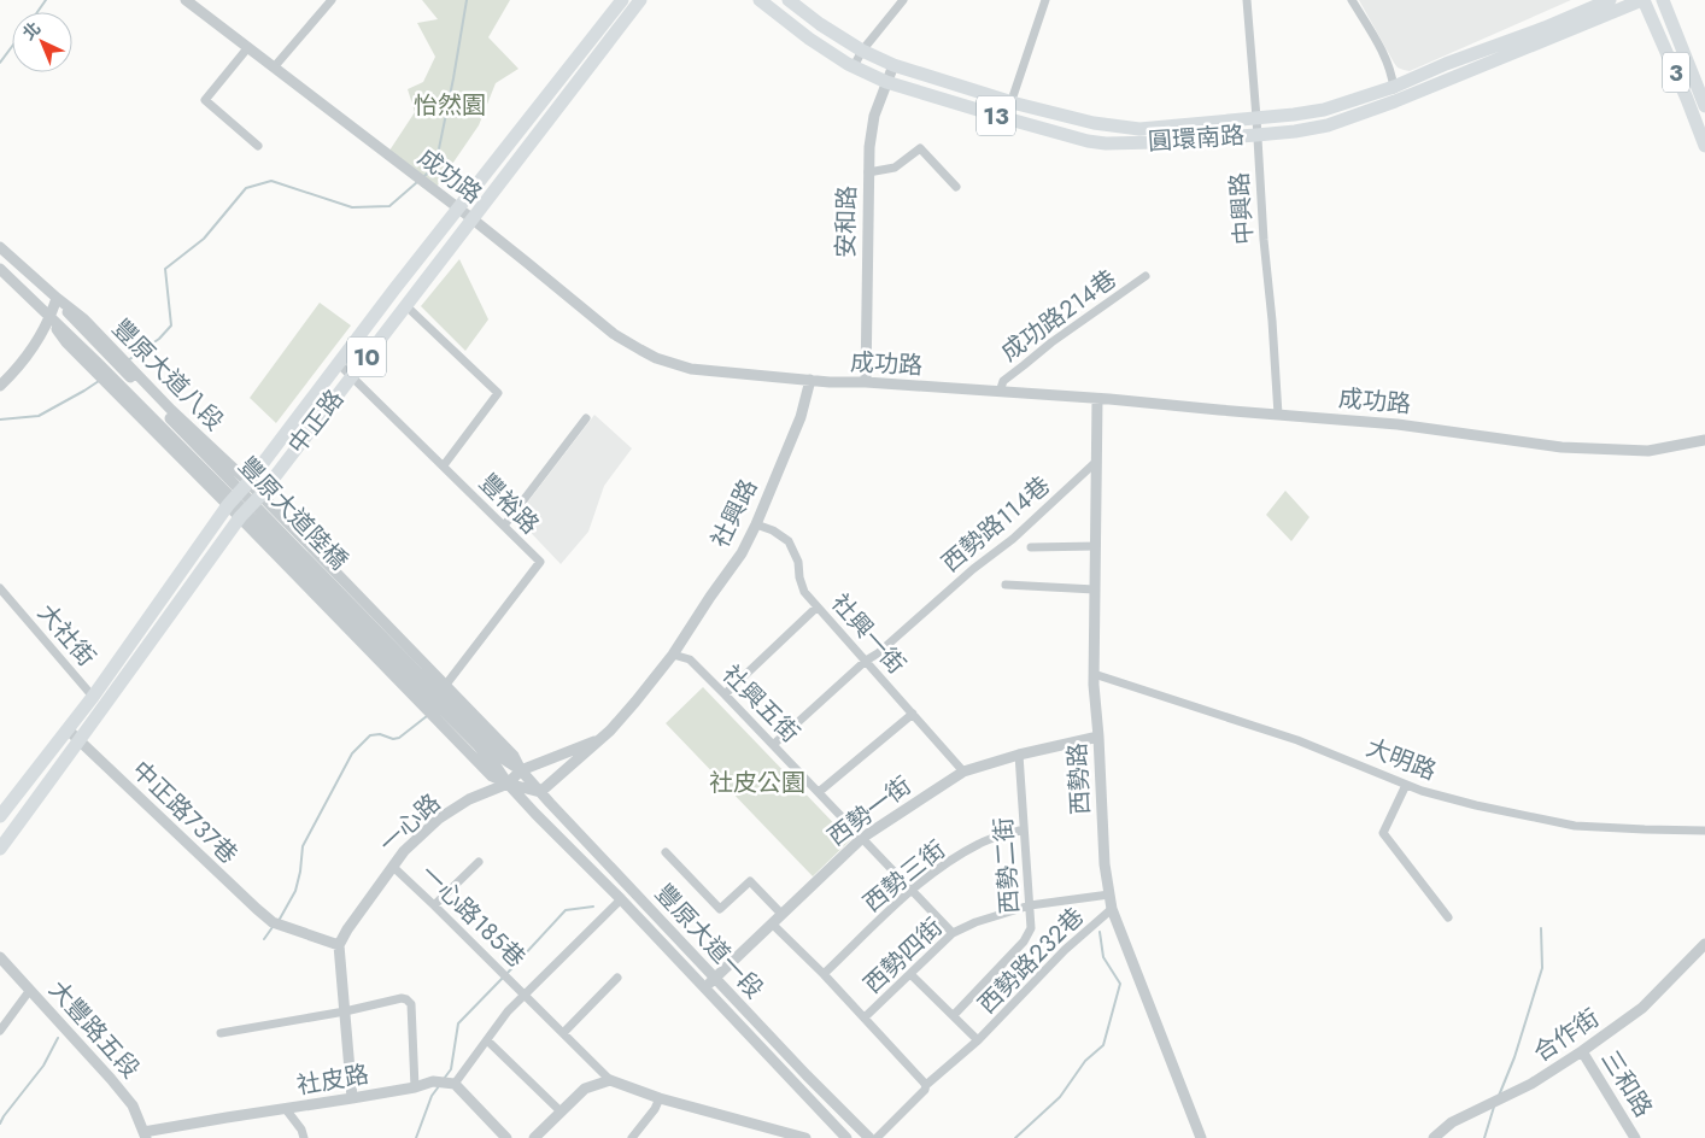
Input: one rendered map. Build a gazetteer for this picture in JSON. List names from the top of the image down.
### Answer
{
  "streets": {
    "main road": [
      "3",
      "13",
      "圓環南路",
      "10",
      "中正路"
    ],
    "street": [
      "成功路",
      "中興路",
      "安和路",
      "成功路214巷",
      "豐原大道八段",
      "豐裕路",
      "豐原大道陸橋",
      "社興路",
      "西勢路114巷",
      "社興一街",
      "大社街",
      "社興五街",
      "大明路",
      "西勢路",
      "西勢一街",
      "中正路737巷",
      "一心路",
      "西勢二街",
      "西勢三街",
      "一心路185巷",
      "豐原大道一段",
      "西勢四街",
      "西勢路232巷",
      "大豐路五段",
      "合作街",
      "社皮路",
      "三和路"
    ]
  },
  "crossings": [
    ["3", "圓環南路"],
    ["圓環南路", "中興路"],
    ["圓環南路", "安和路"],
    ["成功路", "中興路"],
    ["成功路", "安和路"],
    ["成功路", "成功路214巷"],
    ["成功路", "中正路"],
    ["成功路", "社興路"],
    ["成功路", "西勢路"],
    ["豐原大道八段", "中正路"],
    ["豐原大道八段", "豐原大道陸橋"],
    ["豐原大道八段", "豐原大道一段"],
    ["中正路", "豐裕路"],
    ["中正路", "大社街"],
    ["中正路", "中正路737巷"],
    ["中正路", "豐原大道一段"],
    ["豐裕路", "豐原大道一段"],
    ["豐原大道陸橋", "豐原大道一段"],
    ["社興路", "社興一街"],
    ["社興路", "社興五街"],
    ["西勢路114巷", "社興一街"],
    ["西勢路114巷", "社興五街"],
    ["西勢路114巷", "西勢路"],
    ["社興一街", "西勢一街"],
    ["社興五街", "西勢一街"],
    ["社興五街", "西勢三街"],
    ["社興五街", "西勢四街"],
    ["大明路", "西勢路"],
    ["西勢路", "西勢一街"],
    ["西勢路", "西勢四街"],
    ["西勢路", "西勢路232巷"],
    ["西勢一街", "西勢二街"],
    ["西勢一街", "豐原大道一段"],
    ["中正路737巷", "一心路"],
    ["一心路", "一心路185巷"],
    ["一心路", "豐原大道一段"],
    ["西勢二街", "西勢三街"],
    ["西勢二街", "西勢四街"],
    ["大豐路五段", "社皮路"],
    ["合作街", "三和路"]
  ],
  "parks": ["怡然園", "社皮公園"],
  "north": "top left"
}
